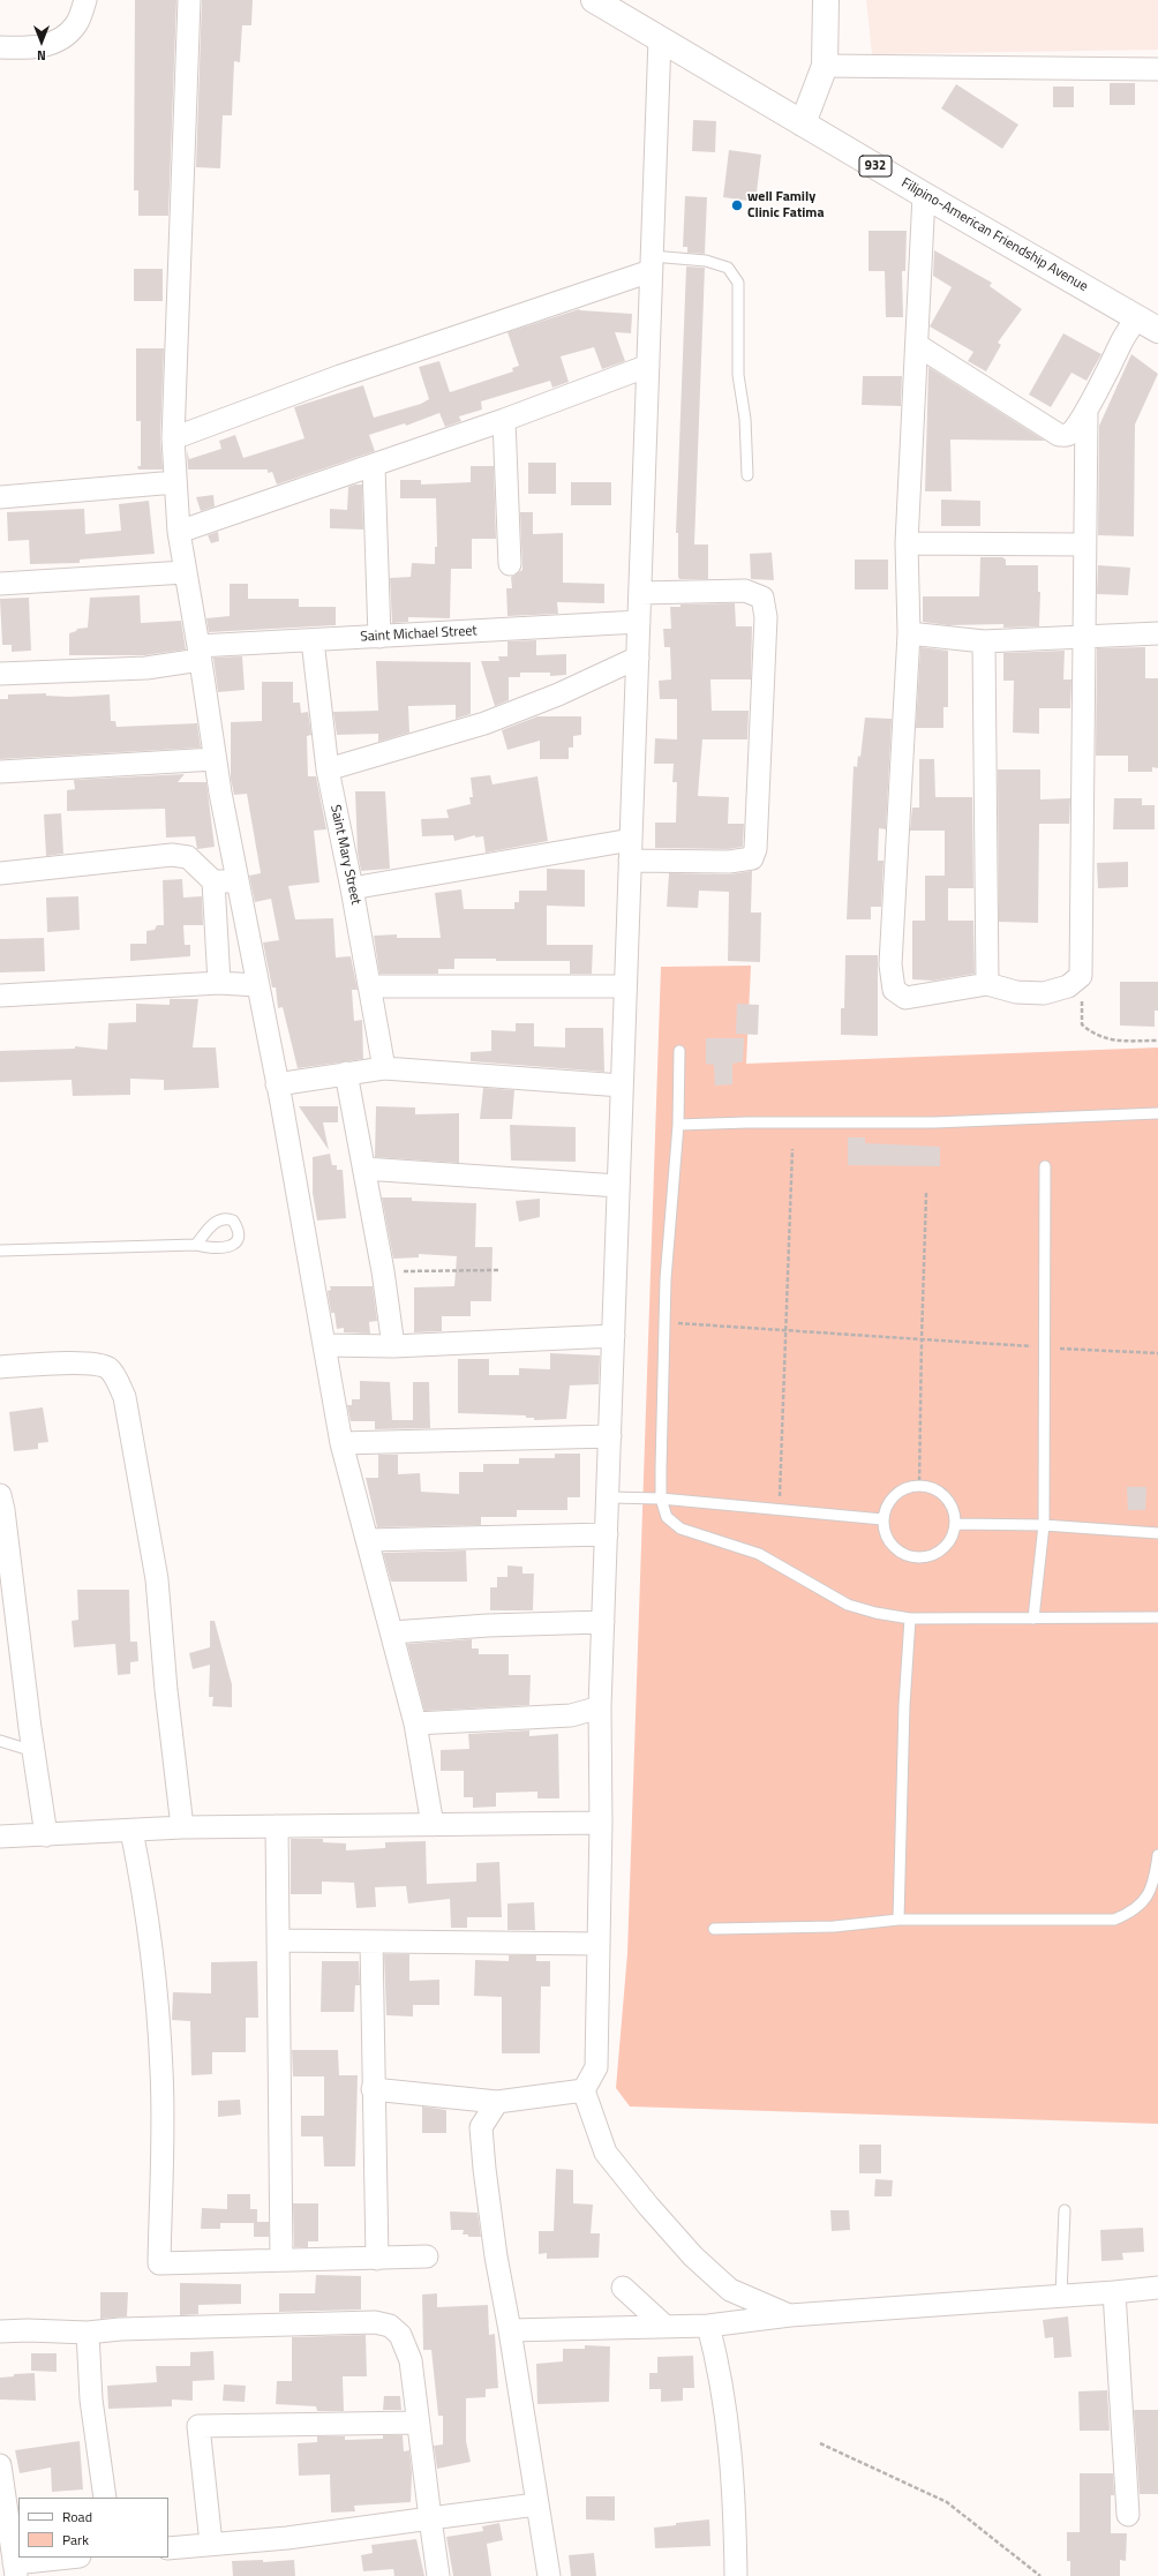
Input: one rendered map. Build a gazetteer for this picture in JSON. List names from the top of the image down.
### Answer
{
  "streets": {
    "main road": ["932", "Filipino-American Friendship Avenue"],
    "street": ["Saint Michael Street", "Saint Mary Street"]
  },
  "crossings": [
    ["Saint Michael Street", "Saint Mary Street"]
  ],
  "places": ["well Family Clinic Fatima"],
  "legend": ["Road", "Park"],
  "north": "bottom"
}
